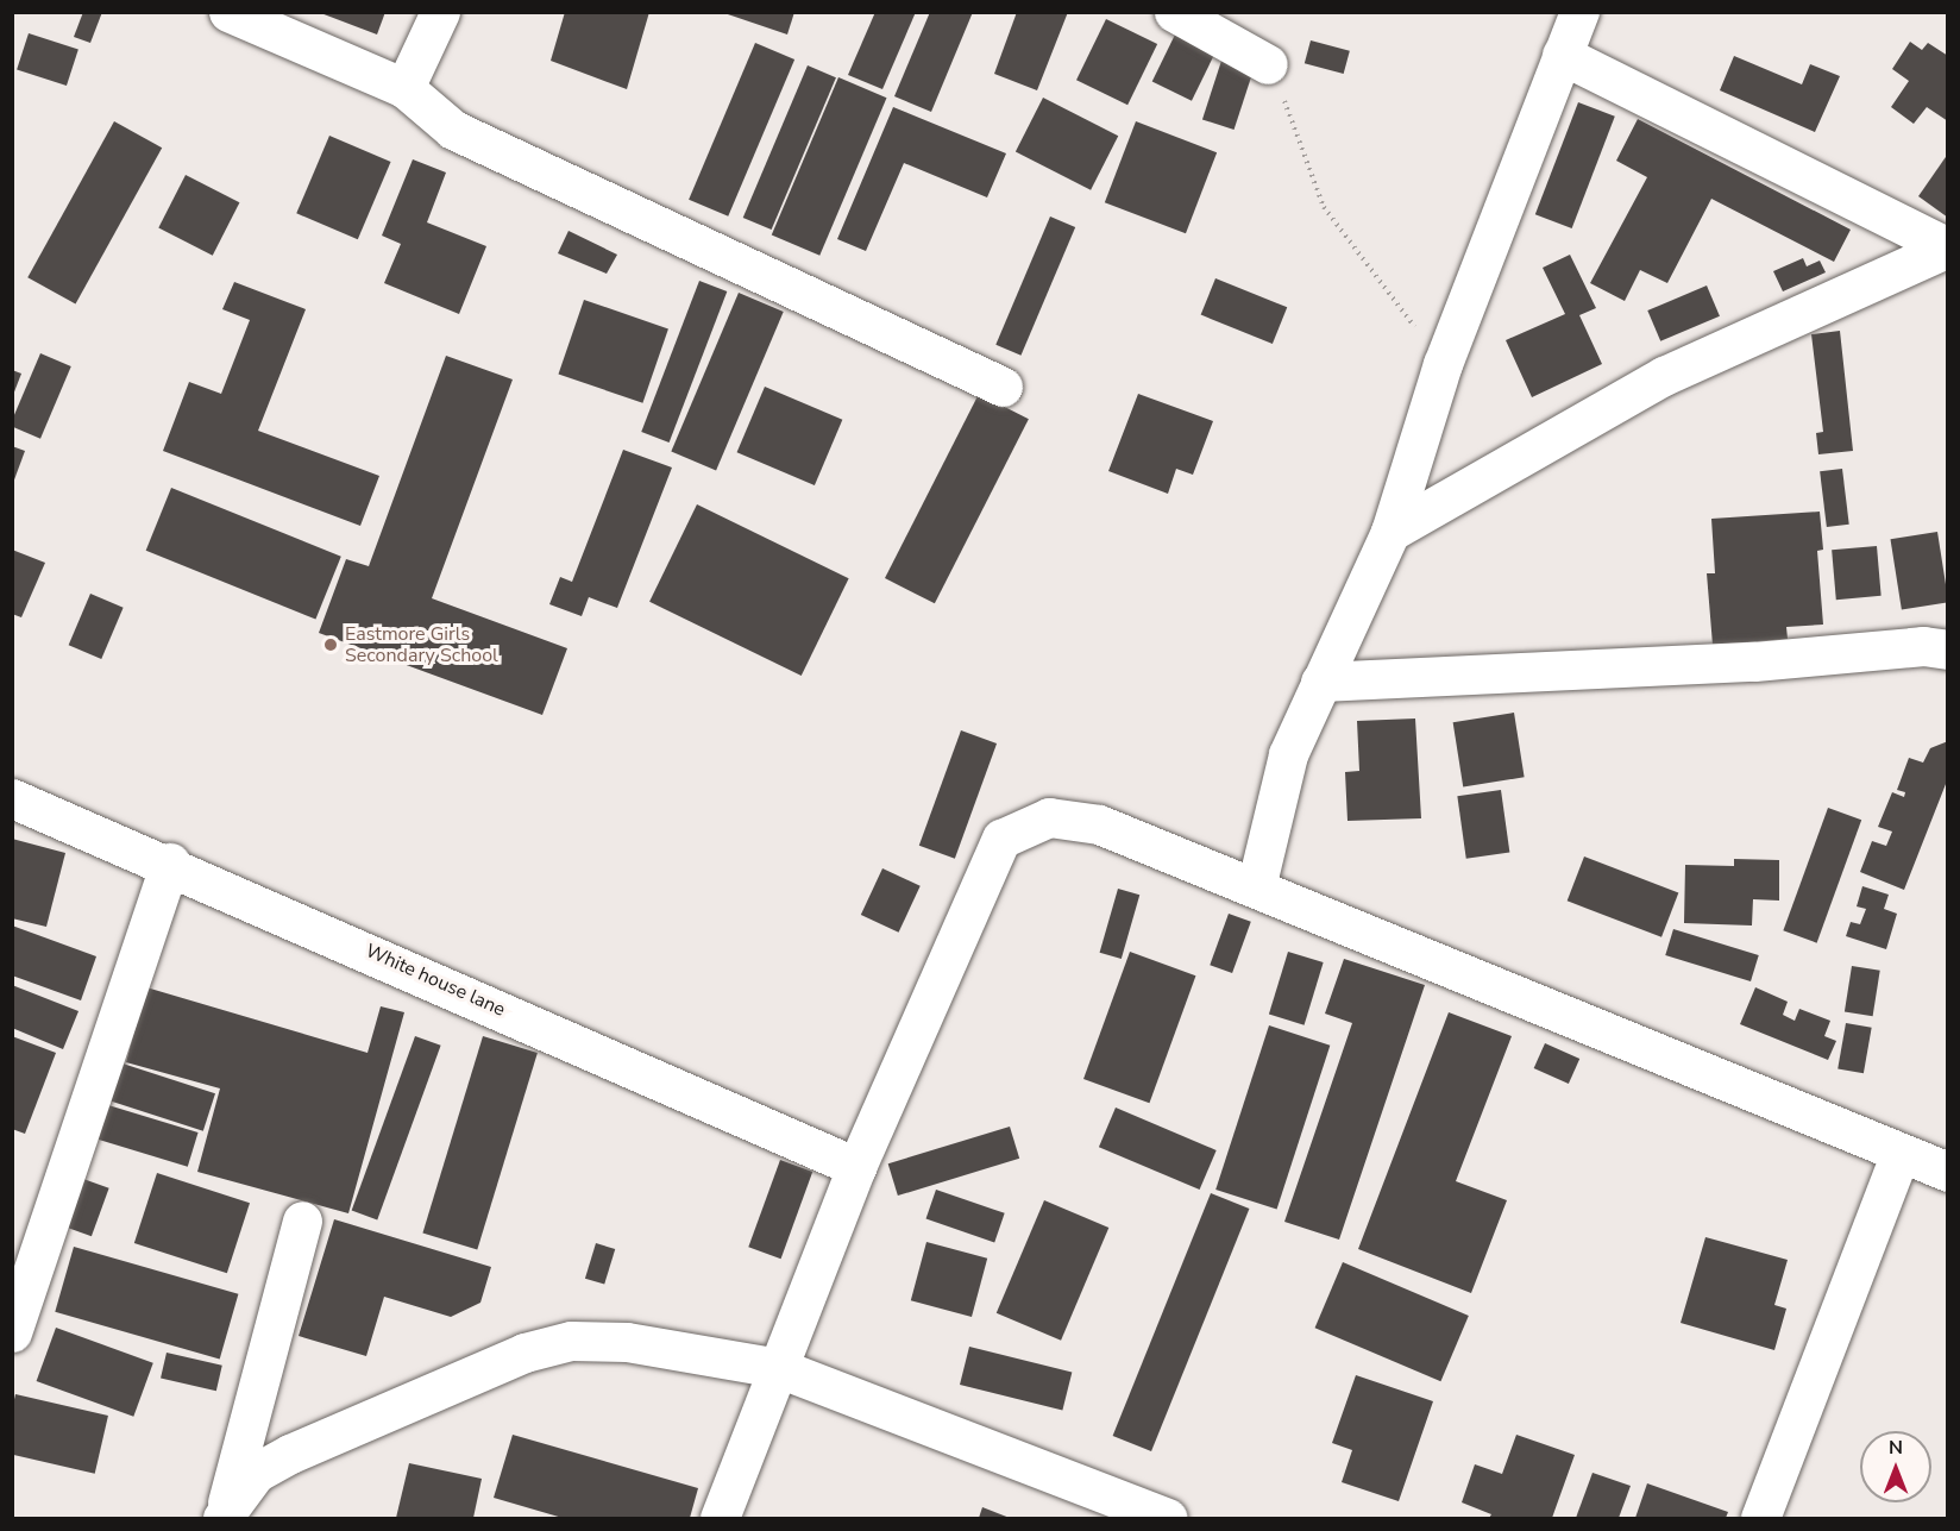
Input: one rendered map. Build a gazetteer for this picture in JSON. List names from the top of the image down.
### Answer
{
  "streets": {
    "street": ["White house lane"]
  },
  "places": ["Eastmore Girls Secondary School"],
  "north": "top"
}
